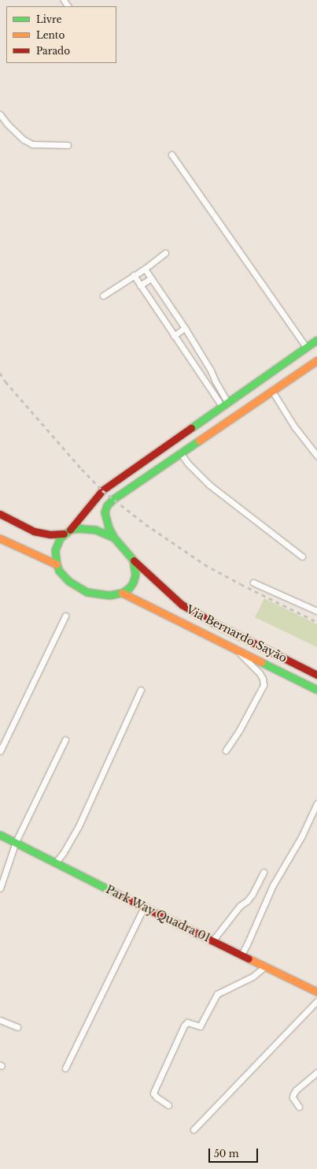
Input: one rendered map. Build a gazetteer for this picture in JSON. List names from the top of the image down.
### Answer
{
  "streets": {
    "main road": ["Via Bernardo Sayão", "Park Way Quadra 01"]
  },
  "legend": ["Livre", "Lento", "Parado"],
  "scale_bar": "50 m"
}
